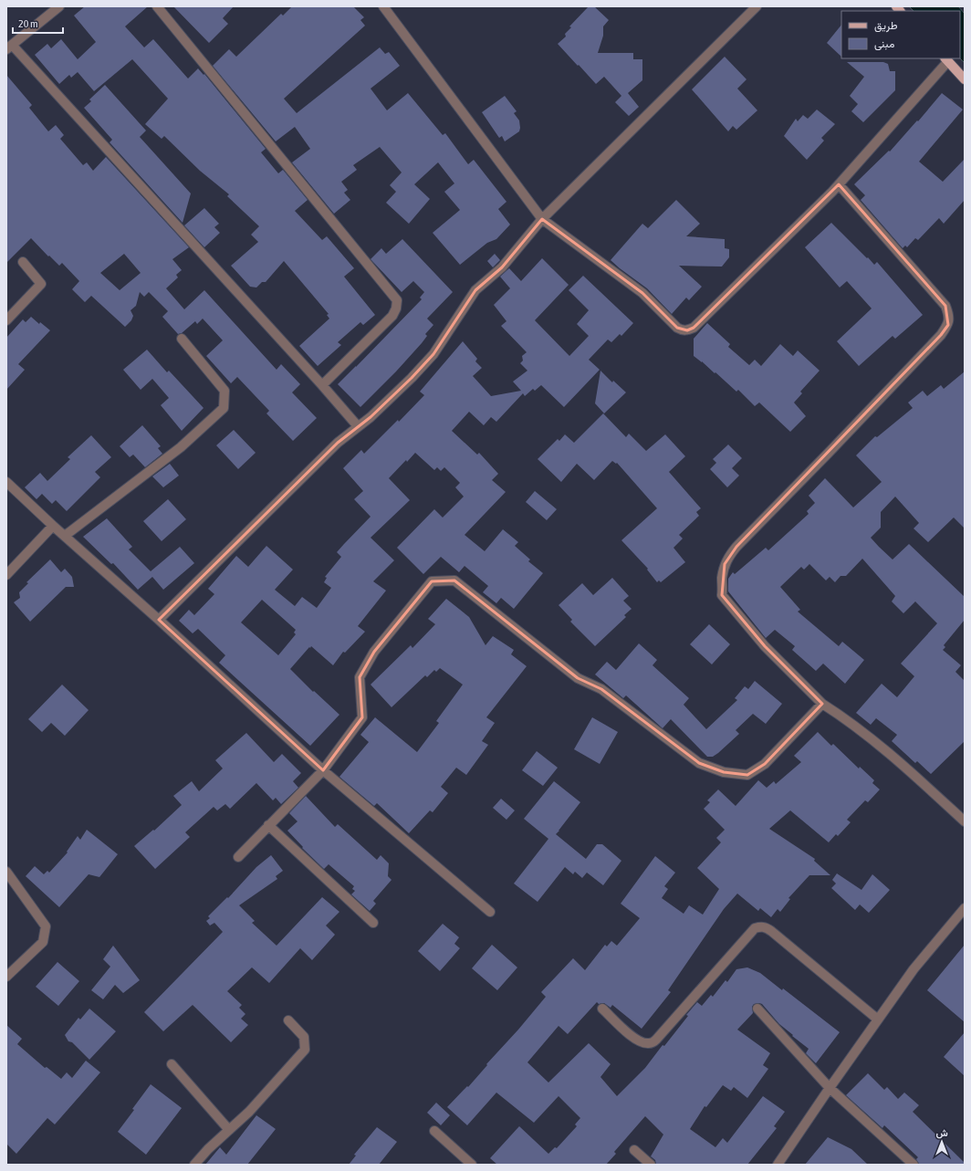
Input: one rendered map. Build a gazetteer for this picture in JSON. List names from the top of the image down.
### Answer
{
  "legend": ["طريق", "مبنى"],
  "scale_bar": "20 m",
  "north": "top"
}
